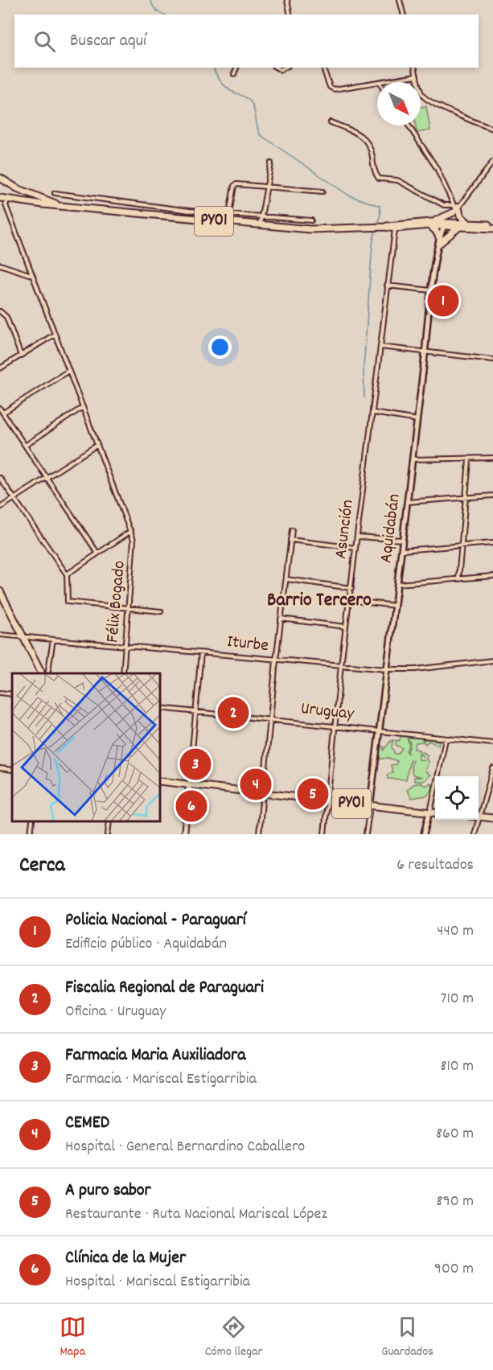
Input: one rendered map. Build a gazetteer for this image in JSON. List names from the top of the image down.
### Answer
{
  "streets": {
    "highway": ["PY01"],
    "street": [
      "Aquidabán",
      "Asunción",
      "Félix Bogado",
      "Iturbe",
      "Uruguay"
    ]
  },
  "crossings": [
    ["PY01", "Aquidabán"],
    ["PY01", "Asunción"],
    ["PY01", "Félix Bogado"],
    ["Aquidabán", "Iturbe"],
    ["Aquidabán", "Uruguay"],
    ["Asunción", "Iturbe"],
    ["Asunción", "Uruguay"],
    ["Félix Bogado", "Iturbe"]
  ],
  "districts": ["Barrio Tercero"],
  "north": "bottom right",
  "page": {
    "search": "Buscar aquí",
    "pins": [
      "1",
      "2",
      "3",
      "4",
      "5",
      "6"
    ],
    "heading": ["Cerca", "6 resultados"],
    "list": [
      {
        "mark": "1",
        "name": "Policia Nacional - Paraguarí",
        "note": "Edificio público · Aquidabán",
        "value": "440 m"
      },
      {
        "mark": "2",
        "name": "Fiscalia Regional de Paraguari",
        "note": "Oficina · Uruguay",
        "value": "710 m"
      },
      {
        "mark": "3",
        "name": "Farmacia Maria Auxiliadora",
        "note": "Farmacia · Mariscal Estigarribia",
        "value": "810 m"
      },
      {
        "mark": "4",
        "name": "CEMED",
        "note": "Hospital · General Bernardino Caballero",
        "value": "860 m"
      },
      {
        "mark": "5",
        "name": "A puro sabor",
        "note": "Restaurante · Ruta Nacional Mariscal López",
        "value": "890 m"
      },
      {
        "mark": "6",
        "name": "Clínica de la Mujer",
        "note": "Hospital · Mariscal Estigarribia",
        "value": "900 m"
      }
    ],
    "nav": ["Mapa", "Cómo llegar", "Guardados"]
  }
}
